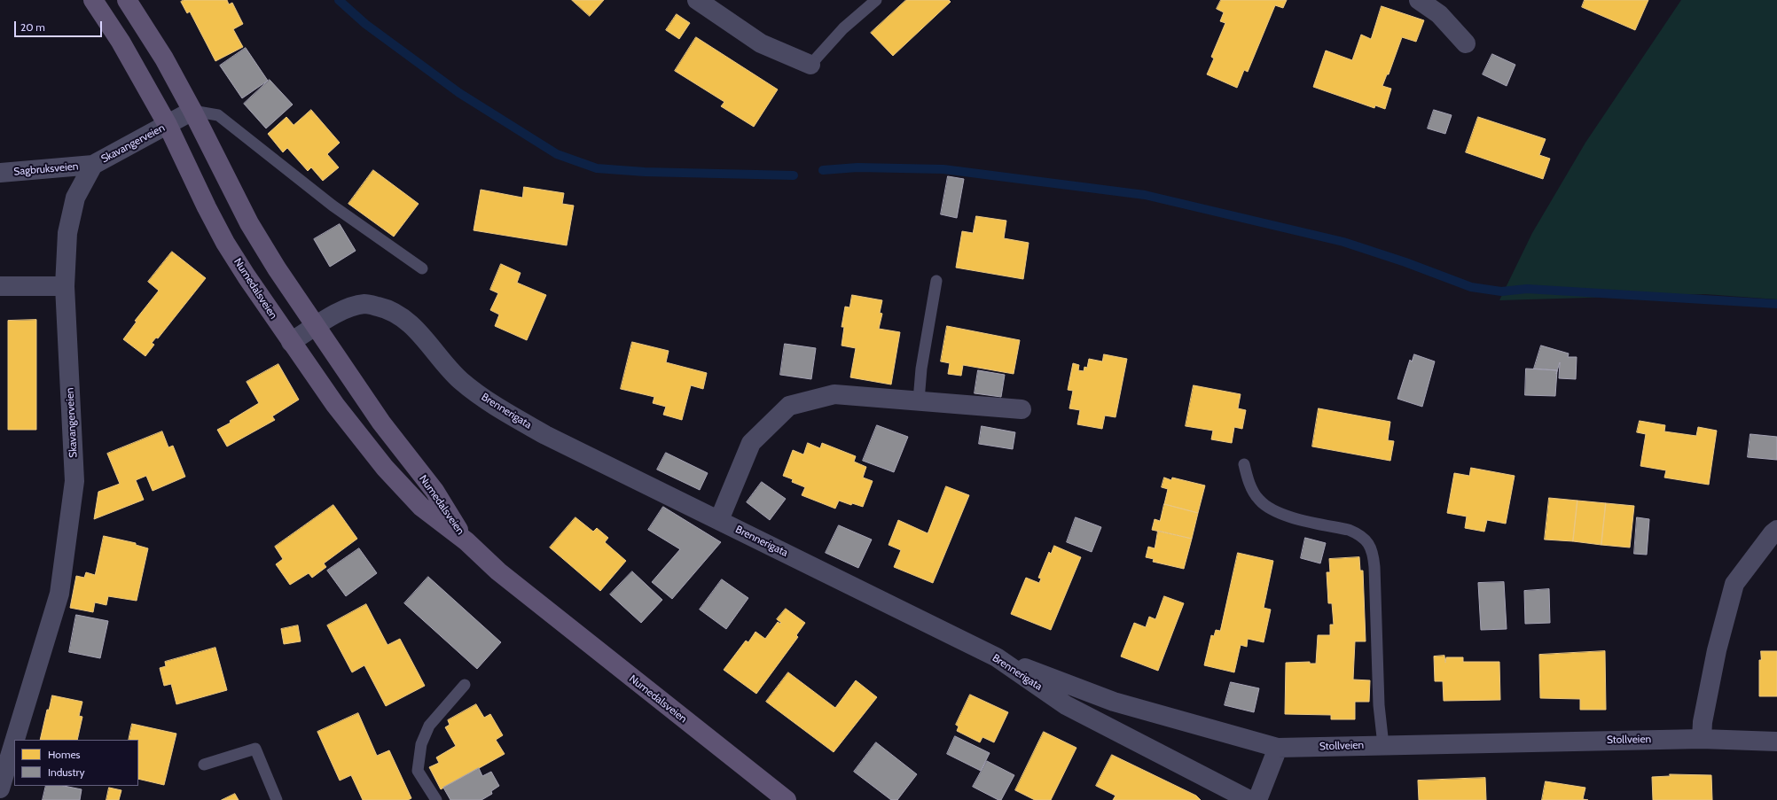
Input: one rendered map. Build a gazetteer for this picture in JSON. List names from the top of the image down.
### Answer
{
  "streets": {
    "main road": ["Numedalsveien"],
    "street": [
      "Skavangerveien",
      "Sagbruksveien",
      "Brennerigata",
      "Stollveien"
    ]
  },
  "crossings": [
    ["Skavangerveien", "Sagbruksveien"],
    ["Skavangerveien", "Numedalsveien"],
    ["Numedalsveien", "Brennerigata"],
    ["Brennerigata", "Stollveien"]
  ],
  "legend": ["Homes", "Industry"],
  "scale_bar": "20 m"
}
